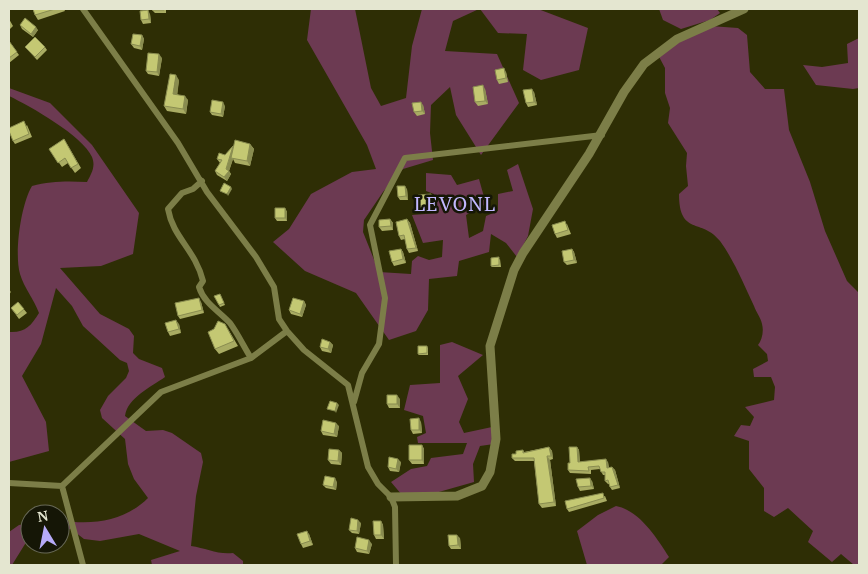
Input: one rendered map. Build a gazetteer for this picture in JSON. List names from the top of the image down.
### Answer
{
  "districts": ["LEVONL"],
  "north": "top"
}
